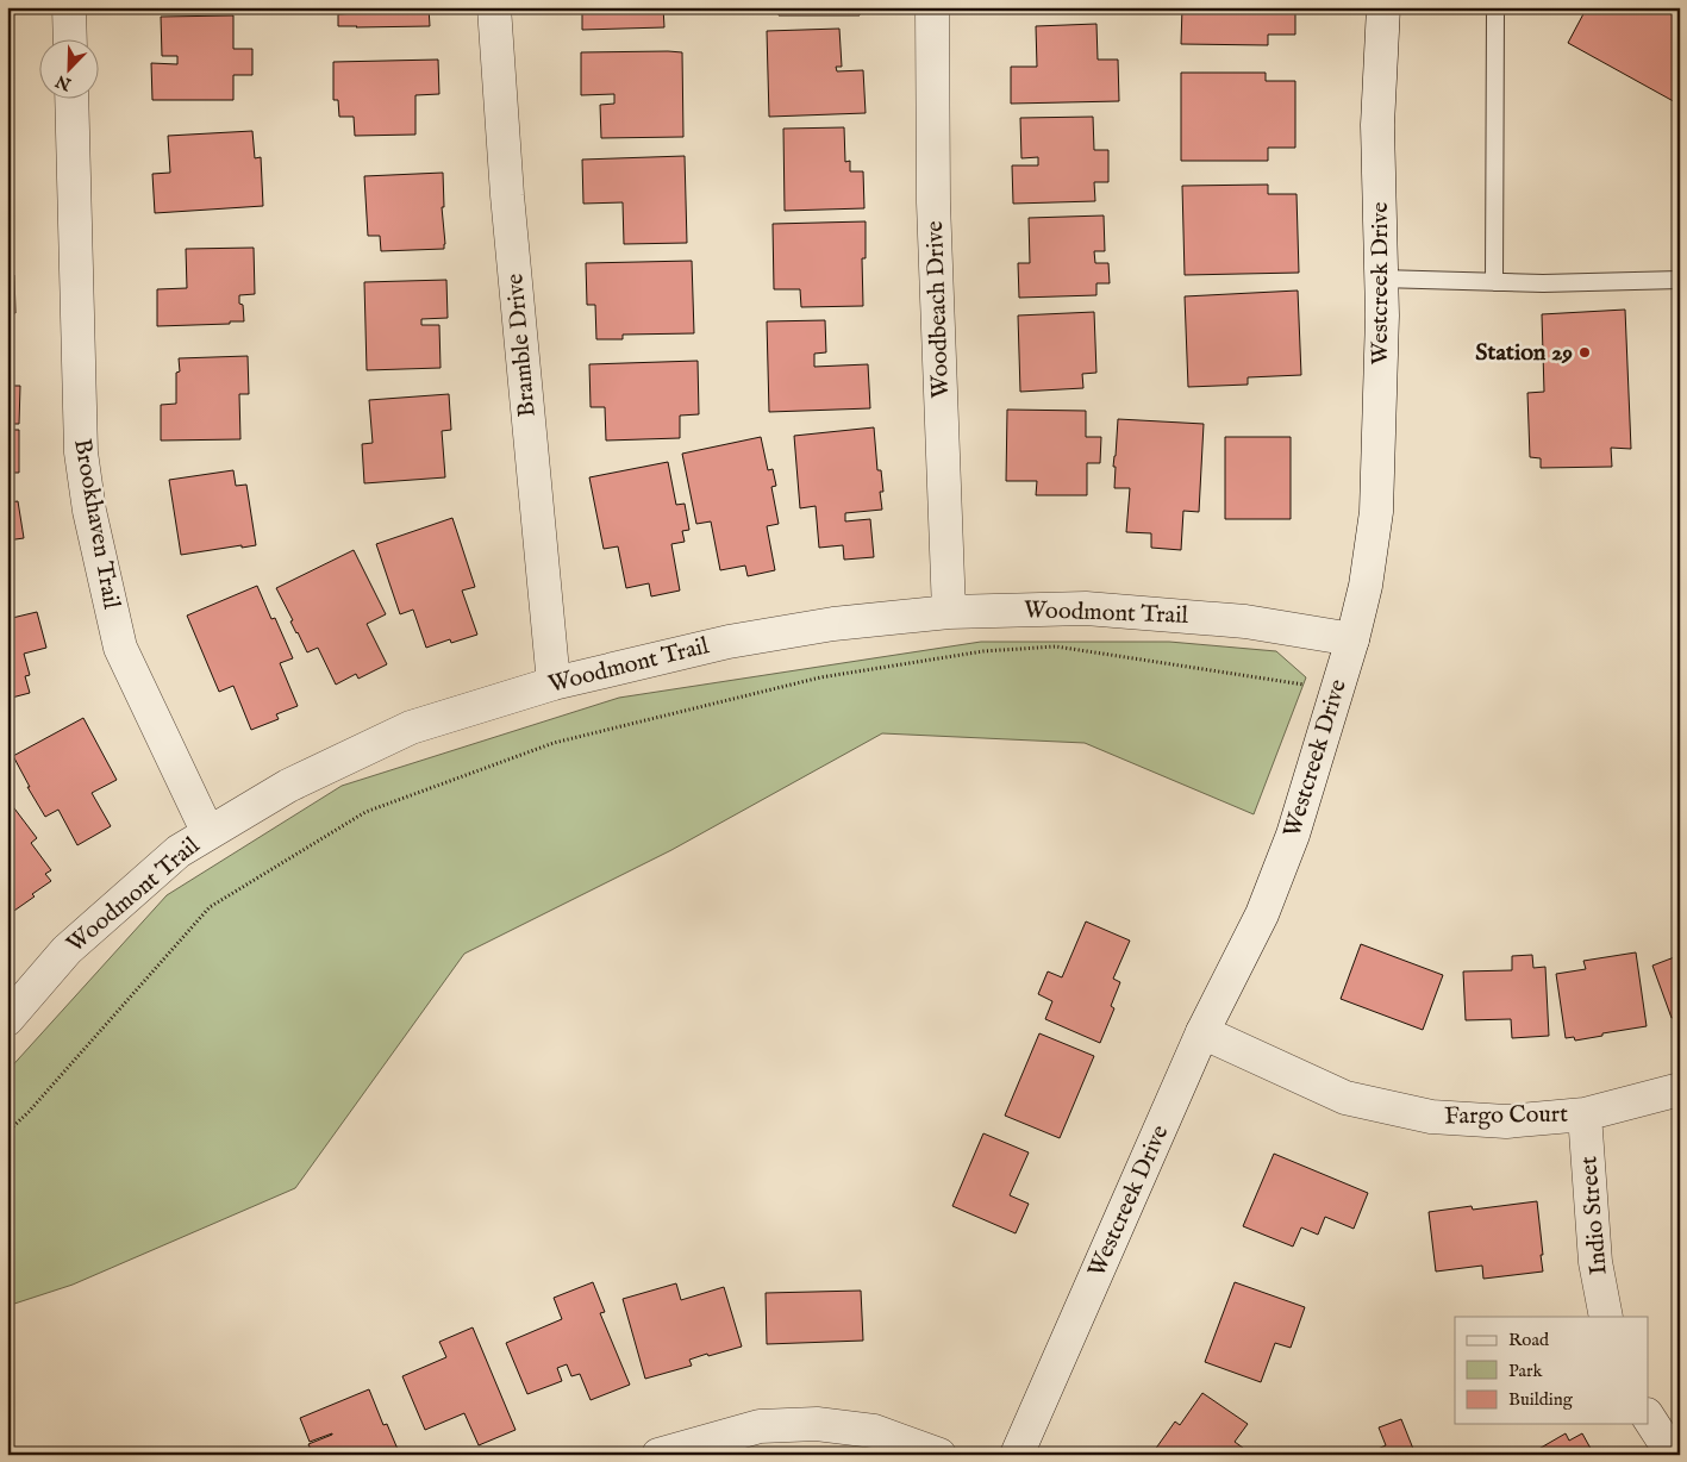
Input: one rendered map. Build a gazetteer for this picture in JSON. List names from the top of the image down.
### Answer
{
  "streets": {
    "street": [
      "Westcreek Drive",
      "Woodbeach Drive",
      "Bramble Drive",
      "Brookhaven Trail",
      "Woodmont Trail",
      "Fargo Court",
      "Indio Street"
    ]
  },
  "crossings": [
    ["Westcreek Drive", "Woodmont Trail"],
    ["Westcreek Drive", "Fargo Court"],
    ["Woodbeach Drive", "Woodmont Trail"],
    ["Bramble Drive", "Woodmont Trail"],
    ["Brookhaven Trail", "Woodmont Trail"],
    ["Fargo Court", "Indio Street"]
  ],
  "places": ["Station 29"],
  "legend": ["Road", "Park", "Building"],
  "north": "bottom left"
}
